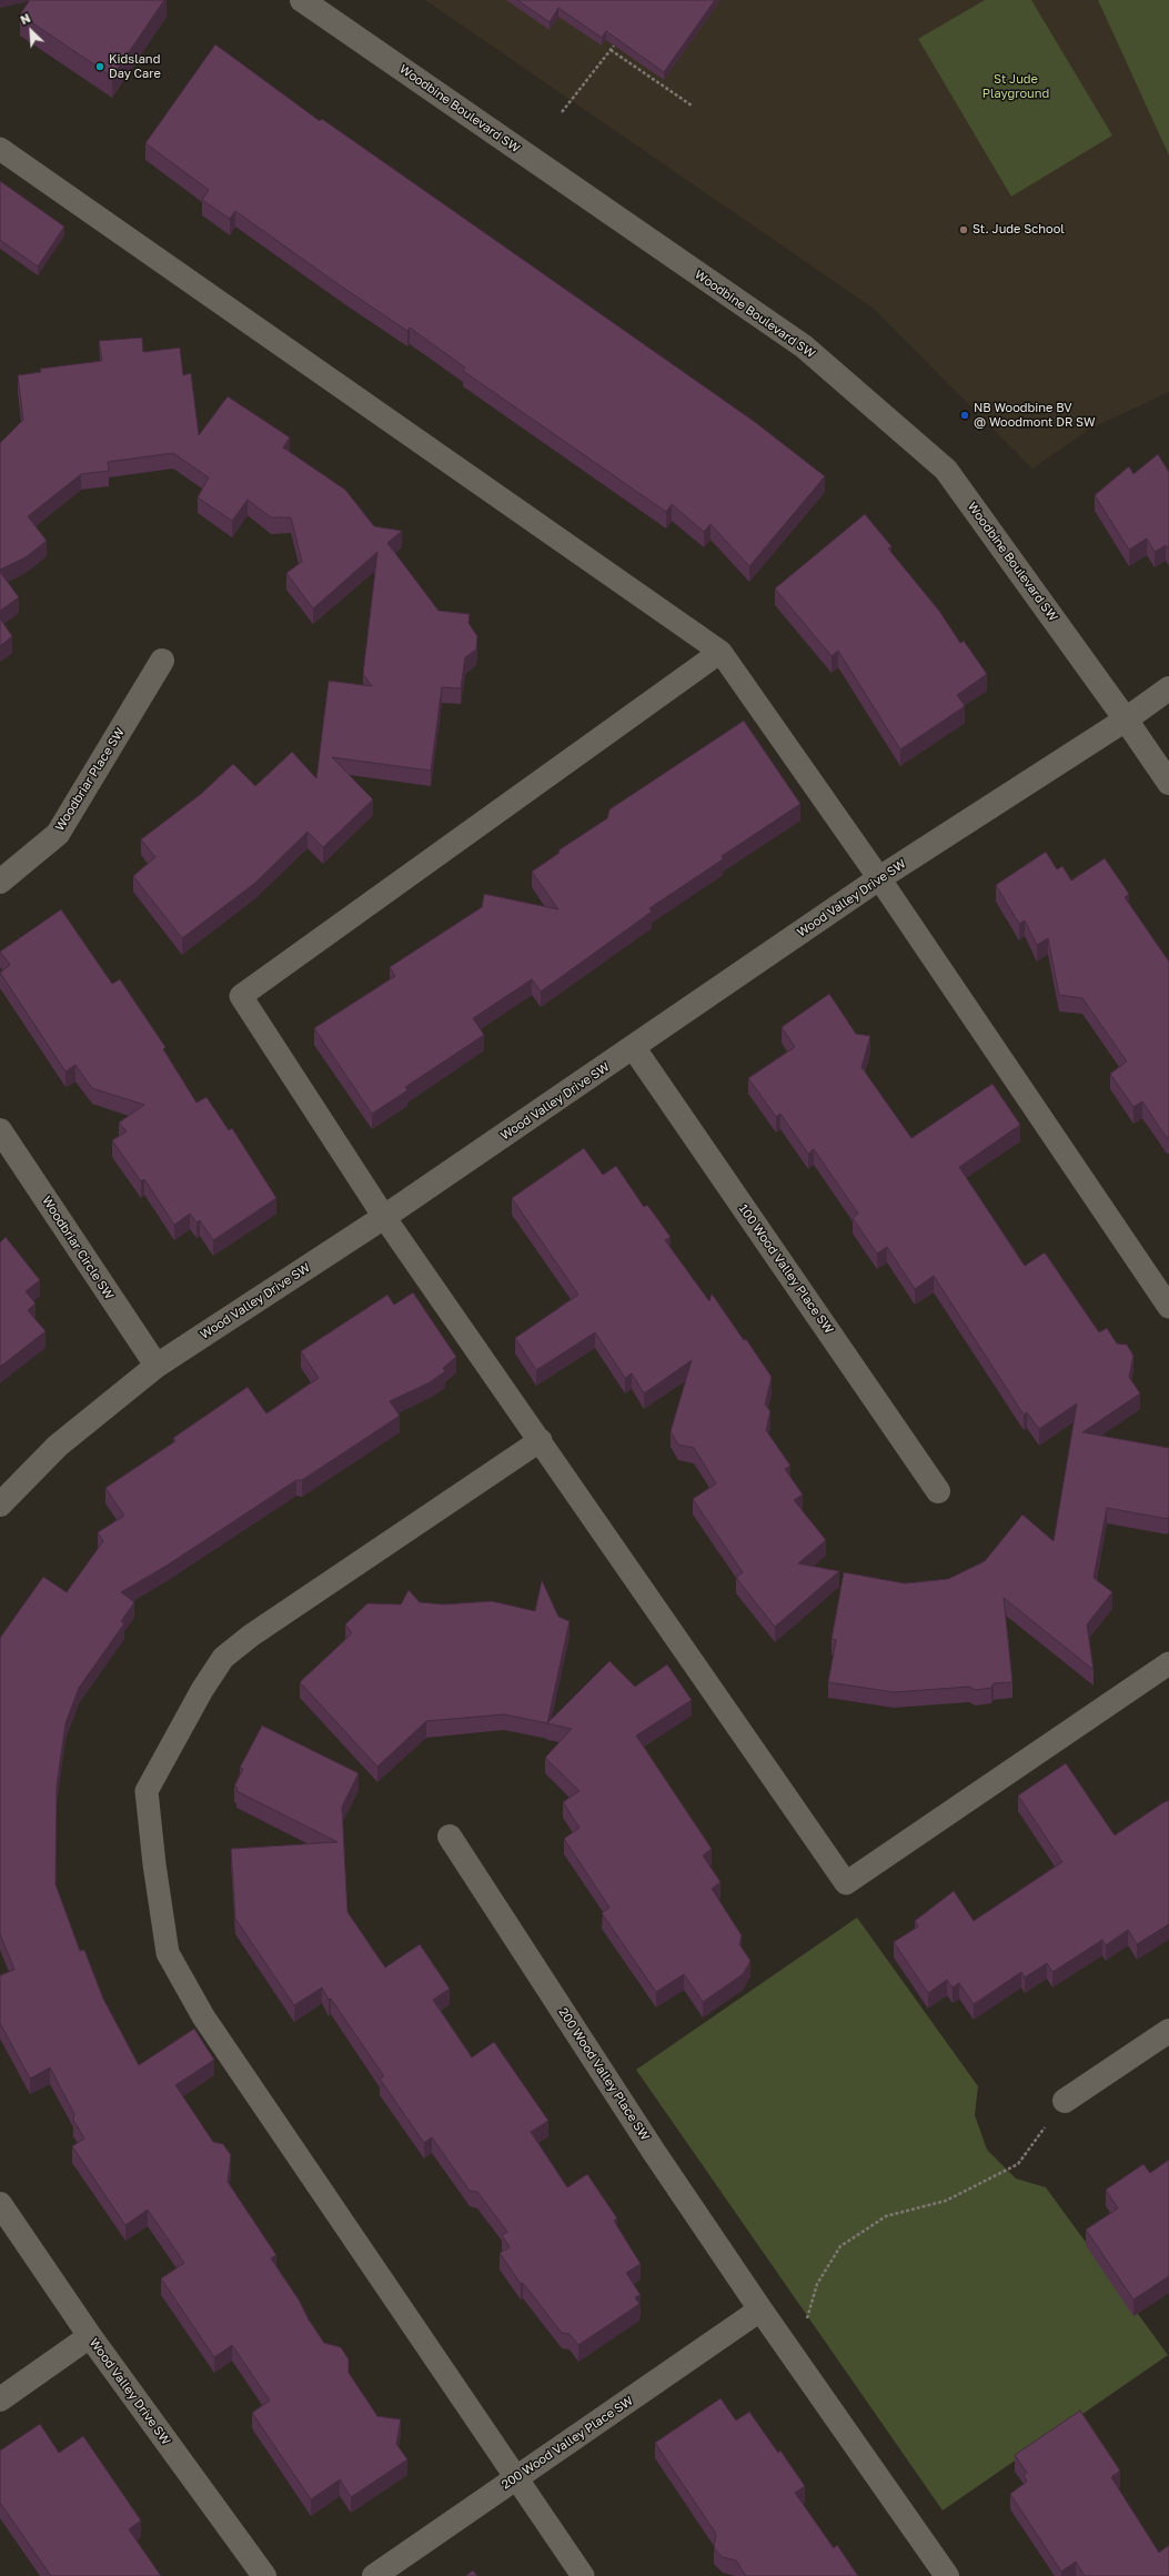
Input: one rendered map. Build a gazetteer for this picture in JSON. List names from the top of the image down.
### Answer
{
  "streets": {
    "street": [
      "Woodbine Boulevard SW",
      "Woodbriar Place SW",
      "Wood Valley Drive SW",
      "Woodbriar Circle SW",
      "100 Wood Valley Place SW",
      "200 Wood Valley Place SW"
    ]
  },
  "crossings": [
    ["Woodbine Boulevard SW", "Wood Valley Drive SW"],
    ["Wood Valley Drive SW", "Woodbriar Circle SW"],
    ["Wood Valley Drive SW", "100 Wood Valley Place SW"]
  ],
  "parks": ["St Jude Playground"],
  "places": ["Kidsland Day Care", "St. Jude School", "NB Woodbine BV @ Woodmont DR SW"],
  "north": "top left"
}
